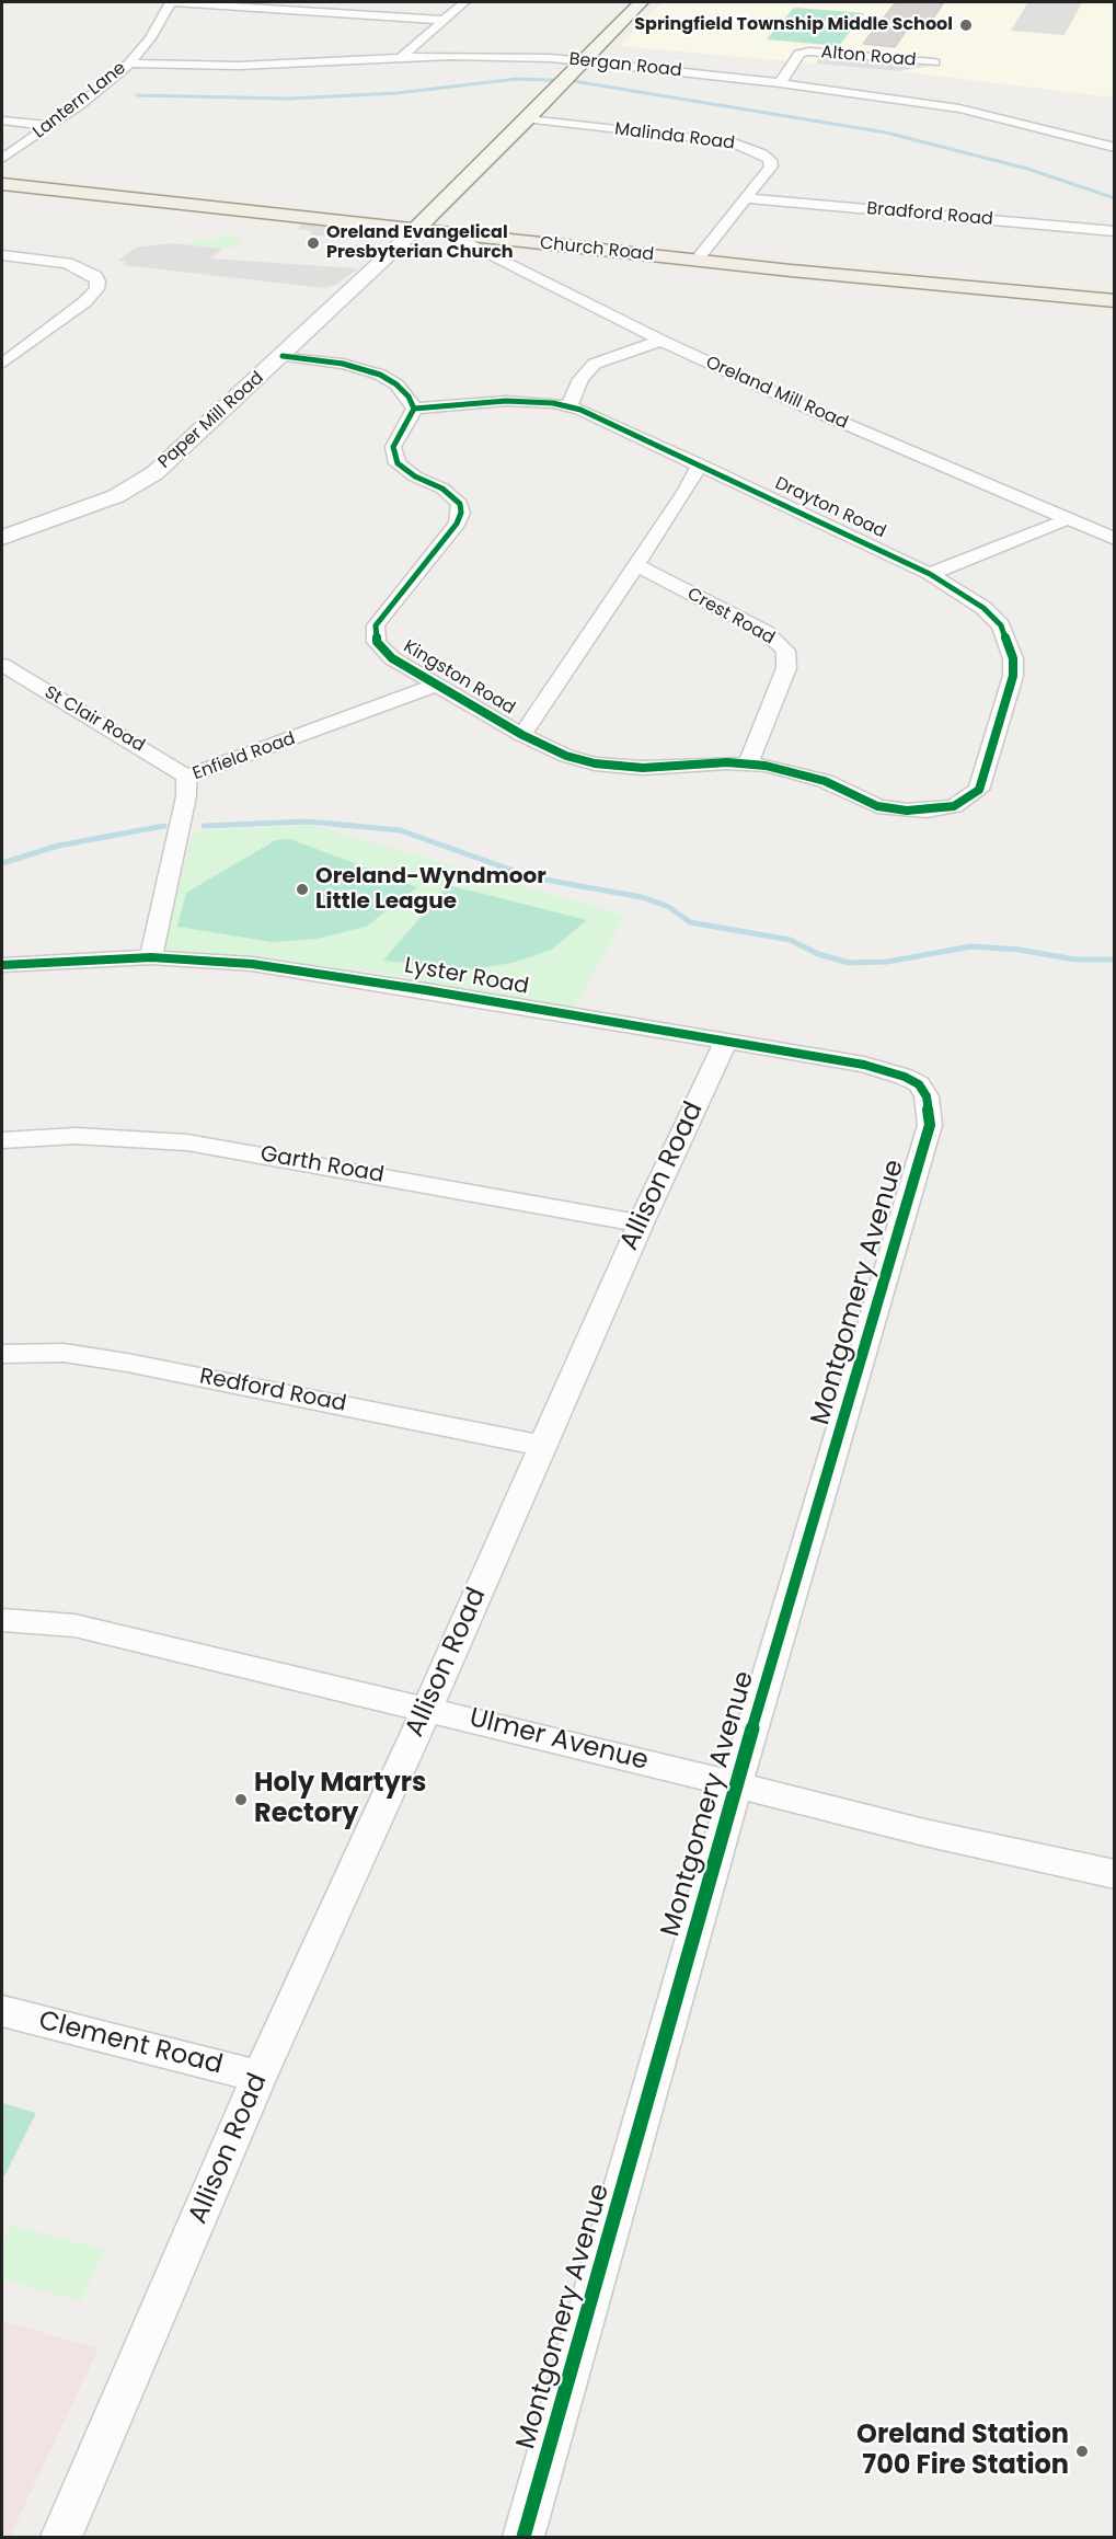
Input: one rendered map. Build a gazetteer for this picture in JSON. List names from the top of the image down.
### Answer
{
  "streets": {
    "main road": ["Church Road", "Paper Mill Road"],
    "street": [
      "Alton Road",
      "Bergan Road",
      "Lantern Lane",
      "Malinda Road",
      "Bradford Road",
      "Oreland Mill Road",
      "Drayton Road",
      "Crest Road",
      "Kingston Road",
      "St Clair Road",
      "Enfield Road",
      "Lyster Road",
      "Garth Road",
      "Allison Road",
      "Montgomery Avenue",
      "Redford Road",
      "Ulmer Avenue",
      "Clement Road"
    ]
  },
  "crossings": [
    ["Alton Road", "Bergan Road"],
    ["Bergan Road", "Lantern Lane"],
    ["Bergan Road", "Paper Mill Road"],
    ["Malinda Road", "Bradford Road"],
    ["Malinda Road", "Church Road"],
    ["Malinda Road", "Paper Mill Road"],
    ["Church Road", "Oreland Mill Road"],
    ["Church Road", "Paper Mill Road"],
    ["Drayton Road", "Kingston Road"],
    ["Crest Road", "Kingston Road"],
    ["Kingston Road", "Enfield Road"],
    ["St Clair Road", "Enfield Road"],
    ["Enfield Road", "Lyster Road"],
    ["Lyster Road", "Allison Road"],
    ["Lyster Road", "Montgomery Avenue"],
    ["Garth Road", "Allison Road"],
    ["Allison Road", "Redford Road"],
    ["Allison Road", "Ulmer Avenue"],
    ["Allison Road", "Clement Road"],
    ["Montgomery Avenue", "Ulmer Avenue"]
  ],
  "places": [
    "Springfield Township Middle School",
    "Oreland Evangelical Presbyterian Church",
    "Oreland-Wyndmoor Little League",
    "Holy Martyrs Rectory",
    "Oreland Station 700 Fire Station"
  ]
}
